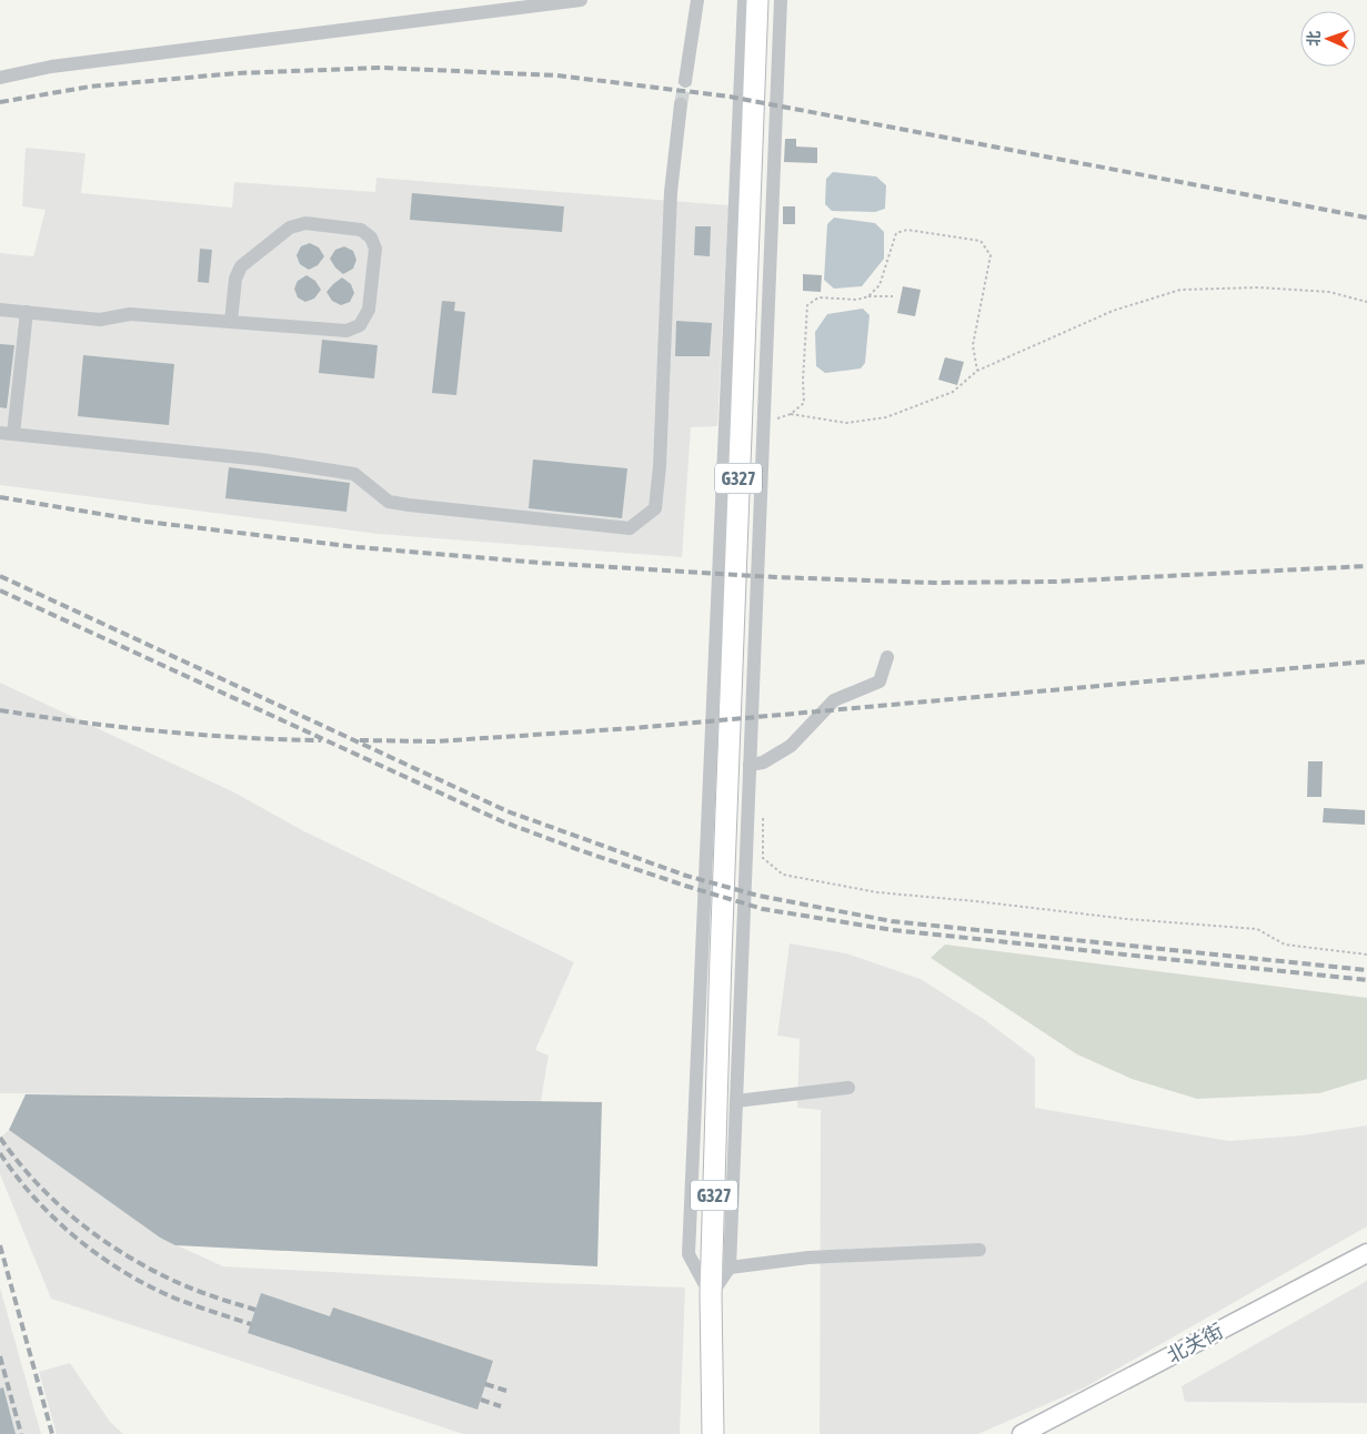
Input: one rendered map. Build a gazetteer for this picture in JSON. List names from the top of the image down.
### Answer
{
  "streets": {
    "highway": ["G327"],
    "main road": ["北关街"]
  },
  "north": "left"
}
